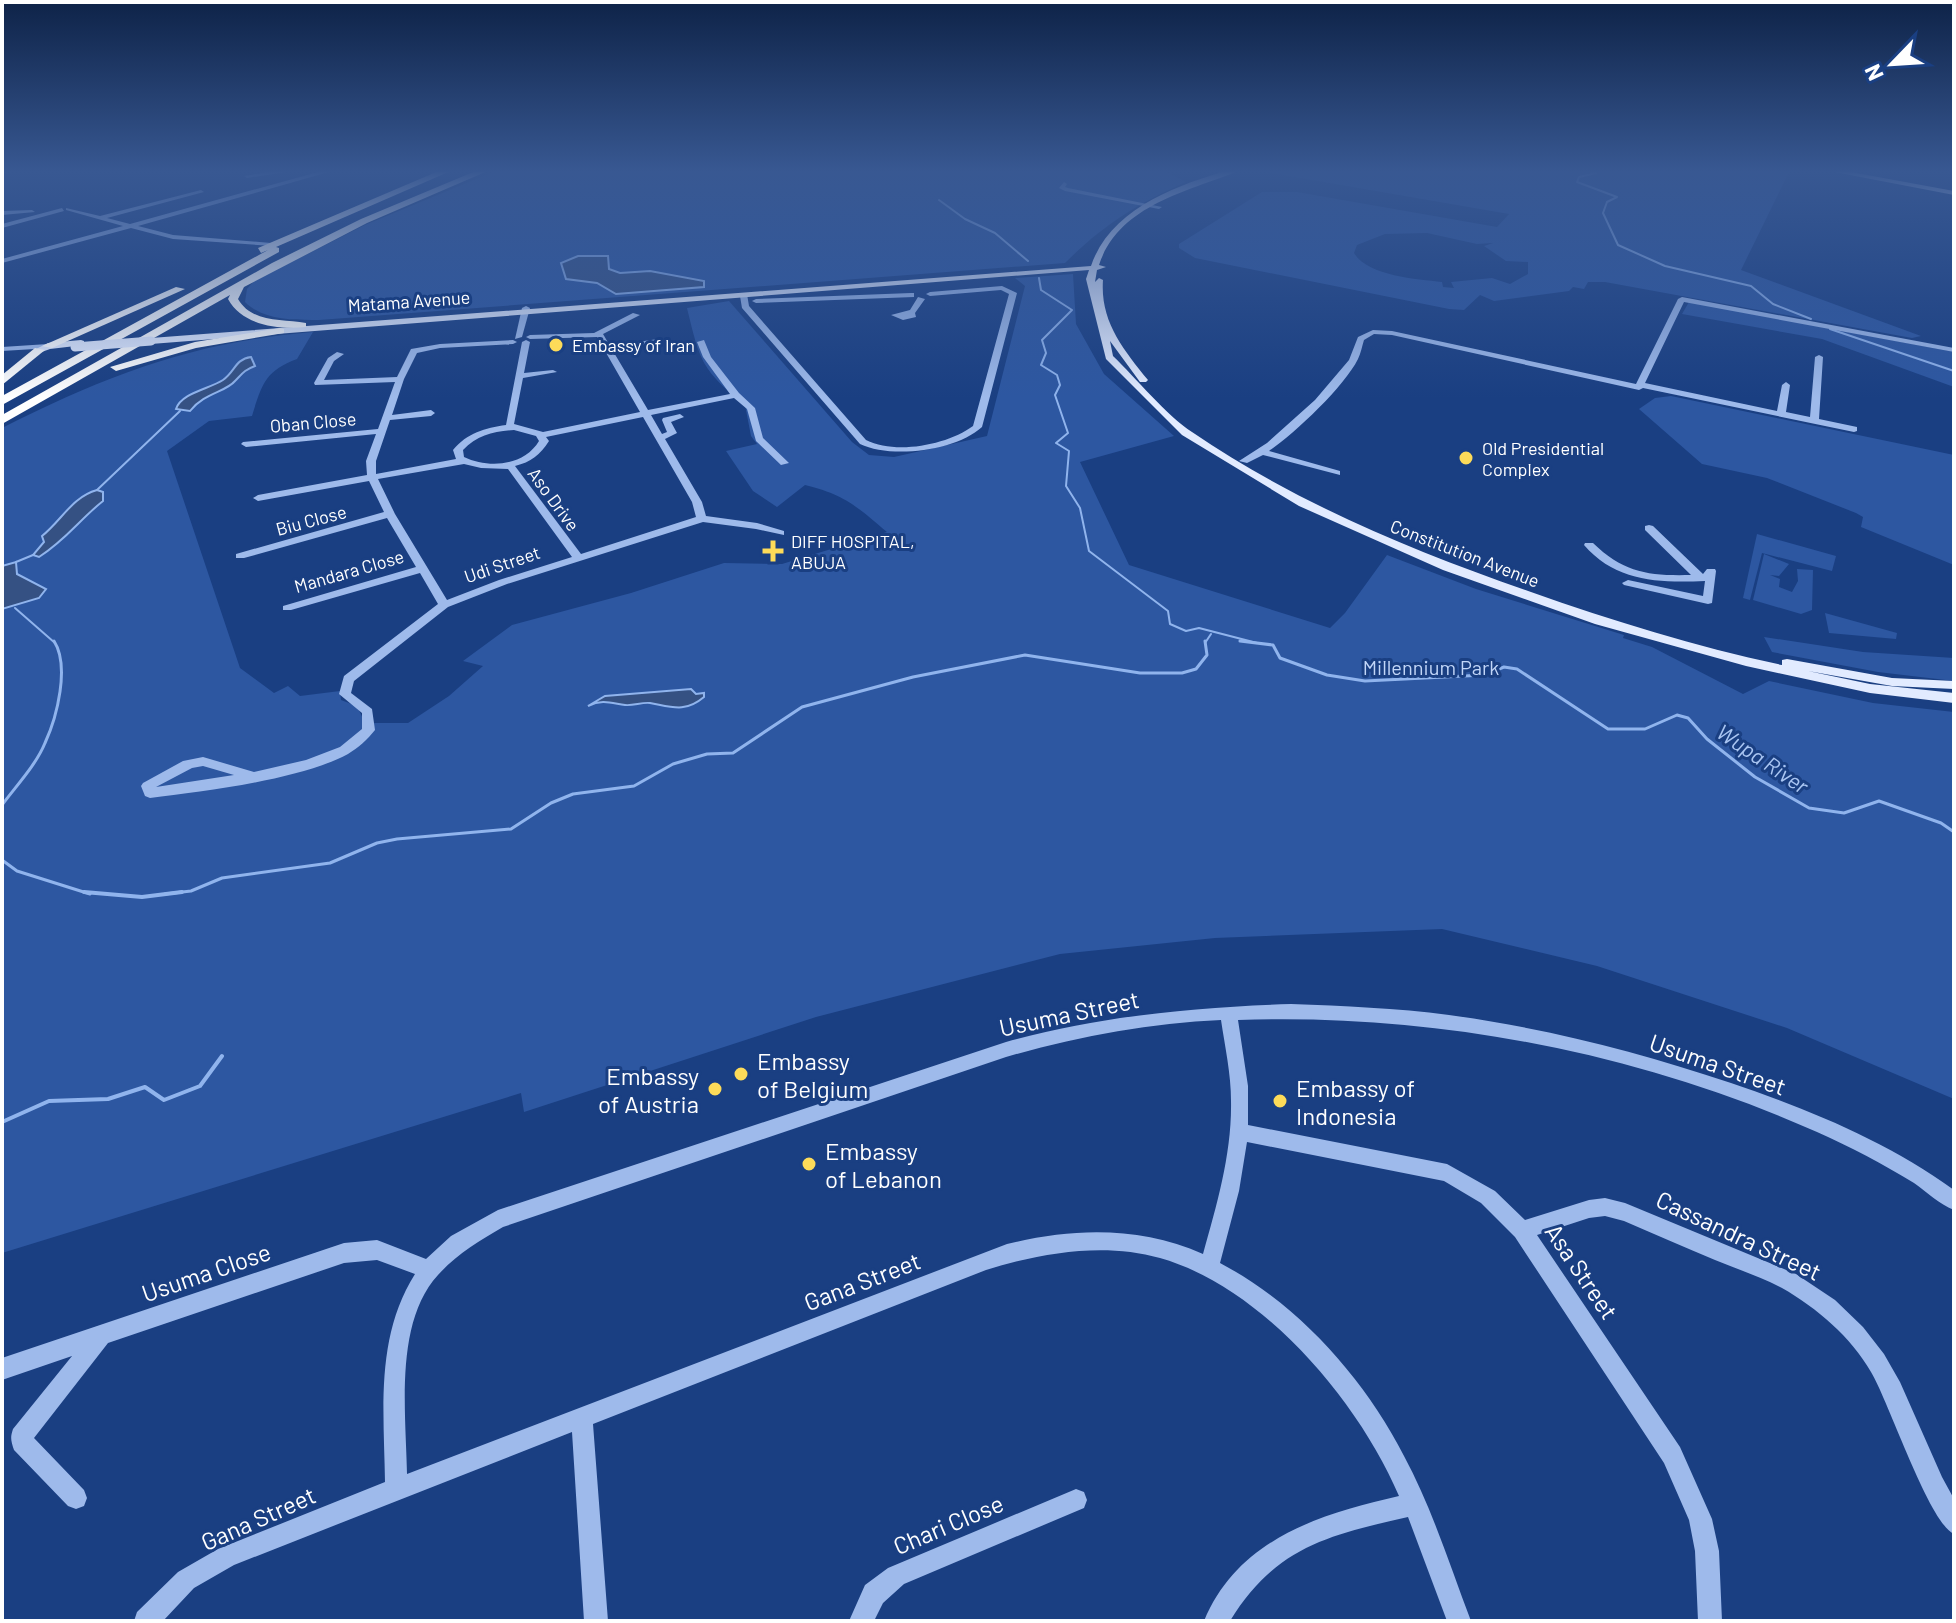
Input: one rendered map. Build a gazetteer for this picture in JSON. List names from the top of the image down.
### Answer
{
  "streets": {
    "main road": ["Matama Avenue", "Constitution Avenue"],
    "street": [
      "Oban Close",
      "Aso Drive",
      "Biu Close",
      "Udi Street",
      "Mandara Close",
      "Usuma Street",
      "Cassandra Street",
      "Asa Street",
      "Usuma Close",
      "Gana Street",
      "Chari Close"
    ]
  },
  "crossings": [
    ["Matama Avenue", "Constitution Avenue"],
    ["Aso Drive", "Udi Street"],
    ["Usuma Street", "Usuma Close"],
    ["Usuma Street", "Gana Street"],
    ["Cassandra Street", "Asa Street"]
  ],
  "water": ["Wupa River"],
  "parks": ["Millennium Park"],
  "places": {
    "other": [
      "Embassy of Iran",
      "Old Presidential Complex",
      "Embassy of Belgium",
      "Embassy of Austria",
      "Embassy of Indonesia",
      "Embassy of Lebanon"
    ],
    "health": ["DIFF HOSPITAL, ABUJA"]
  },
  "north": "bottom left"
}
